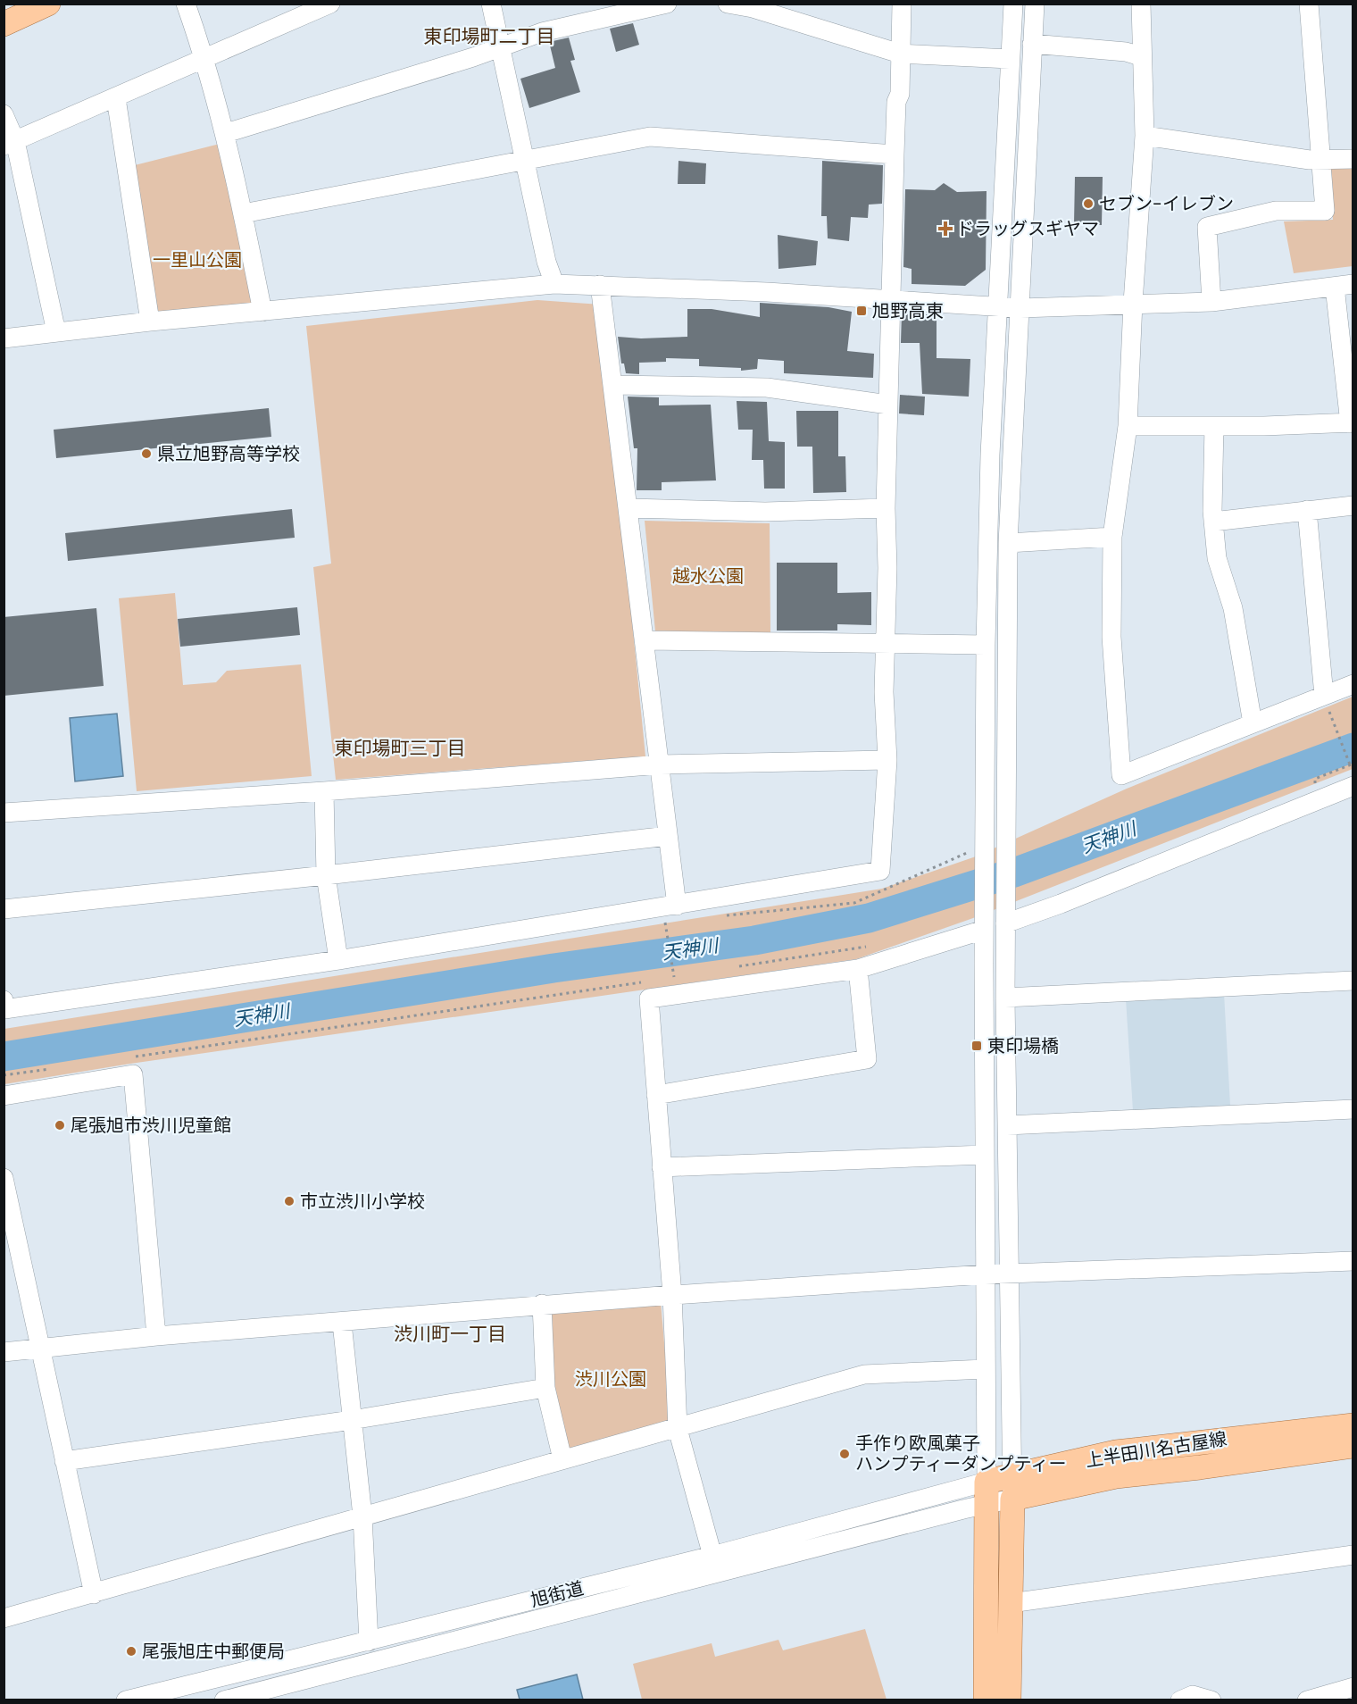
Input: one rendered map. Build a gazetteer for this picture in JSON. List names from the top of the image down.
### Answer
{
  "streets": {
    "main road": ["上半田川名古屋線"],
    "street": ["旭街道"]
  },
  "crossings": [
    ["上半田川名古屋線", "旭街道"]
  ],
  "districts": ["東印場町二丁目", "東印場町三丁目", "渋川町一丁目"],
  "water": ["天神川"],
  "parks": ["一里山公園", "越水公園", "渋川公園"],
  "places": {
    "other": [
      "セブン-イレブン",
      "県立旭野高等学校",
      "尾張旭市渋川児童館",
      "市立渋川小学校",
      "手作り欧風菓子 ハンプティーダンプティー",
      "尾張旭庄中郵便局"
    ],
    "health": ["ドラッグスギヤマ"],
    "transit": ["旭野高東", "東印場橋"]
  }
}
